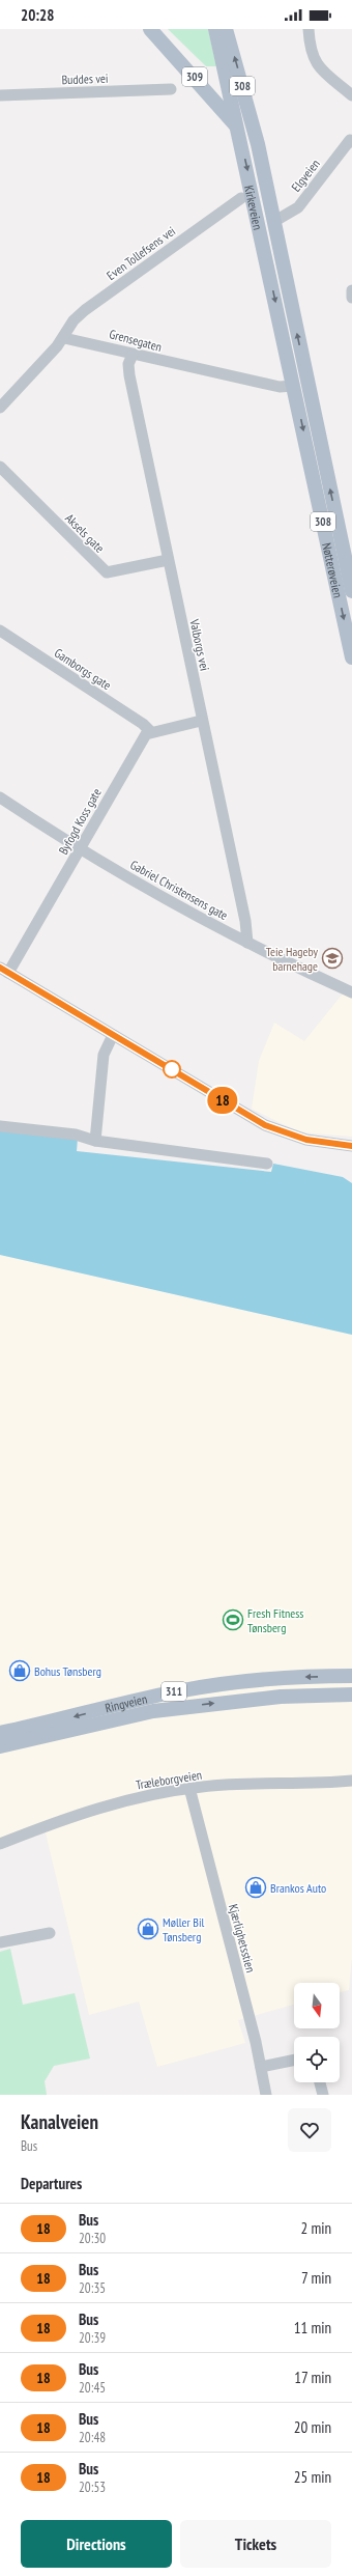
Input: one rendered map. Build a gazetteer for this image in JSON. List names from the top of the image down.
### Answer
{
  "streets": {
    "main road": [
      "309",
      "308",
      "Kirkeveien",
      "Nøtterøveien",
      "311",
      "Ringveien"
    ],
    "street": [
      "Buddes vei",
      "Elgveien",
      "Even Tollefsens vei",
      "Grensegaten",
      "Aksels gate",
      "Valborgs vei",
      "Gamborgs gate",
      "Byfogd Koss gate",
      "Gabriel Christensens gate",
      "Træleborgveien",
      "Kjærlighetsstien"
    ]
  },
  "crossings": [
    ["309", "Kirkeveien"],
    ["Elgveien", "Kirkeveien"],
    ["Kirkeveien", "Grensegaten"],
    ["Kirkeveien", "Nøtterøveien"],
    ["Even Tollefsens vei", "Grensegaten"],
    ["Grensegaten", "Nøtterøveien"],
    ["Grensegaten", "Valborgs vei"],
    ["Aksels gate", "Valborgs vei"],
    ["Valborgs vei", "Gabriel Christensens gate"],
    ["Gamborgs gate", "Byfogd Koss gate"],
    ["Byfogd Koss gate", "Gabriel Christensens gate"],
    ["Træleborgveien", "Kjærlighetsstien"]
  ],
  "places": {
    "school or university": ["Teie Hageby barnehage"],
    "sports": ["Fresh Fitness Tønsberg"],
    "shop": ["Bohus Tønsberg", "Brankos Auto", "Møller Bil Tønsberg"]
  },
  "lines": ["bus line 18"],
  "north": "bottom",
  "page": {
    "status": "20:28",
    "on_map": "18",
    "heading": [
      ["Kanalveien", "Bus"],
      "Departures"
    ],
    "list": [
      {
        "mark": "18",
        "name": "Bus",
        "note": "20:30",
        "value": "2 min"
      },
      {
        "mark": "18",
        "name": "Bus",
        "note": "20:35",
        "value": "7 min"
      },
      {
        "mark": "18",
        "name": "Bus",
        "note": "20:39",
        "value": "11 min"
      },
      {
        "mark": "18",
        "name": "Bus",
        "note": "20:45",
        "value": "17 min"
      },
      {
        "mark": "18",
        "name": "Bus",
        "note": "20:48",
        "value": "20 min"
      },
      {
        "mark": "18",
        "name": "Bus",
        "note": "20:53",
        "value": "25 min"
      }
    ],
    "buttons": ["Directions", "Tickets"]
  }
}
